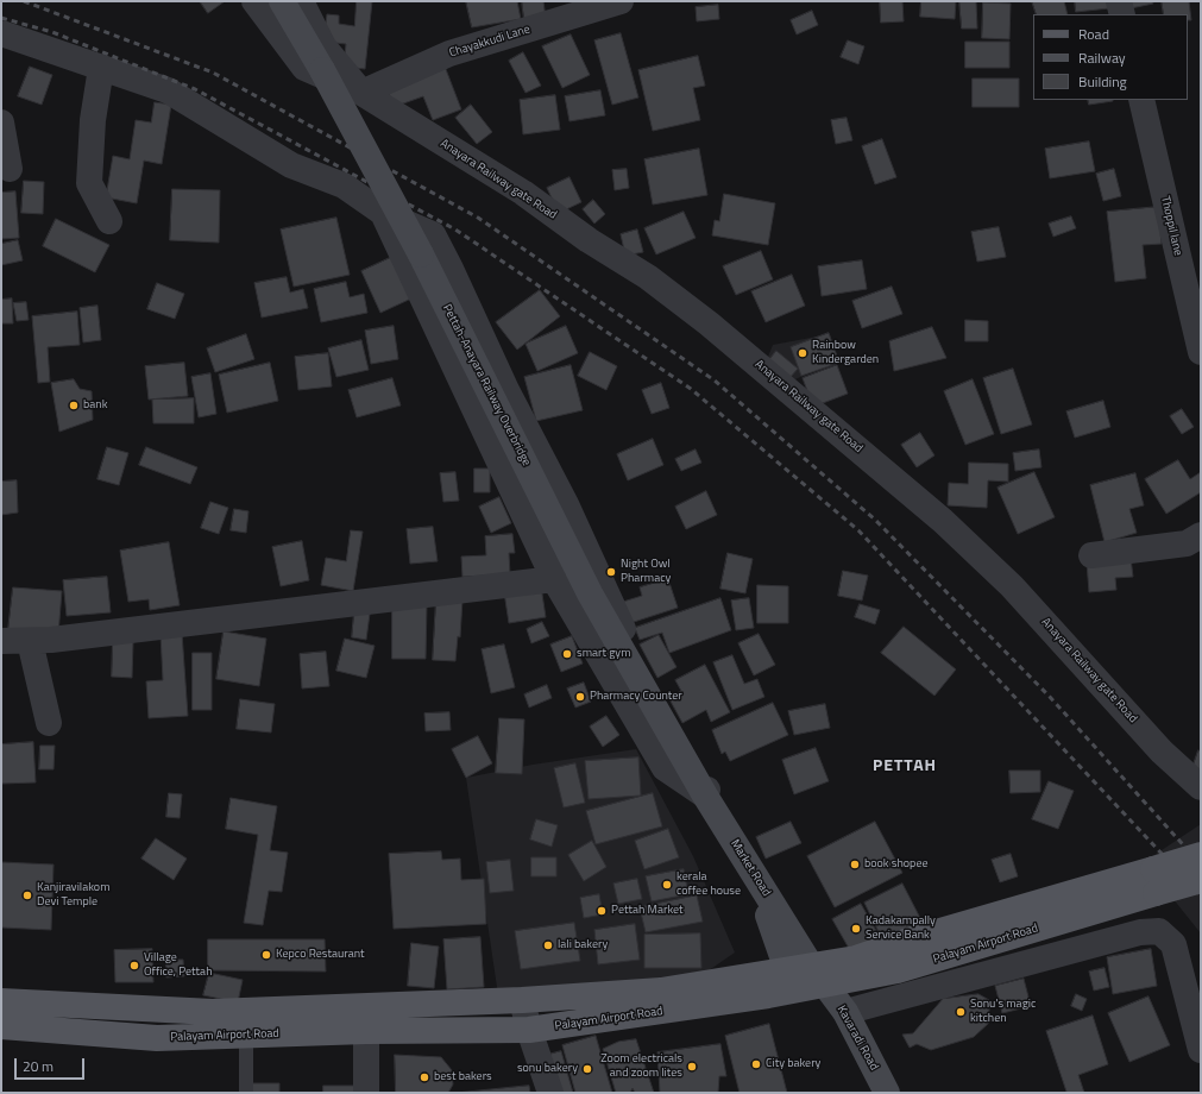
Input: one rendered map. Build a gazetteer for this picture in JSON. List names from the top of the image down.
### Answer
{
  "streets": {
    "main road": [
      "Pettah-Anayara Railway Overbridge",
      "Market Road",
      "Palayam Airport Road",
      "Kavaradi Road"
    ],
    "street": ["Chayakkudi Lane", "Anayara Railway gate Road", "Thoppil lane"]
  },
  "crossings": [
    ["Chayakkudi Lane", "Anayara Railway gate Road"],
    ["Pettah-Anayara Railway Overbridge", "Market Road"],
    ["Palayam Airport Road", "Kavaradi Road"]
  ],
  "districts": ["PETTAH"],
  "places": [
    "Rainbow Kindergarden",
    "bank",
    "Night Owl Pharmacy",
    "smart gym",
    "Pharmacy Counter",
    "book shopee",
    "kerala coffee house",
    "Kanjiravilakom Devi Temple",
    "Pettah Market",
    "Kadakampally Service Bank",
    "lali bakery",
    "Kepco Restaurant",
    "Village Office, Pettah",
    "Sonu's magic kitchen",
    "City bakery",
    "Zoom electricals and zoom lites",
    "sonu bakery",
    "best bakers"
  ],
  "legend": ["Road", "Railway", "Building"],
  "scale_bar": "20 m"
}
